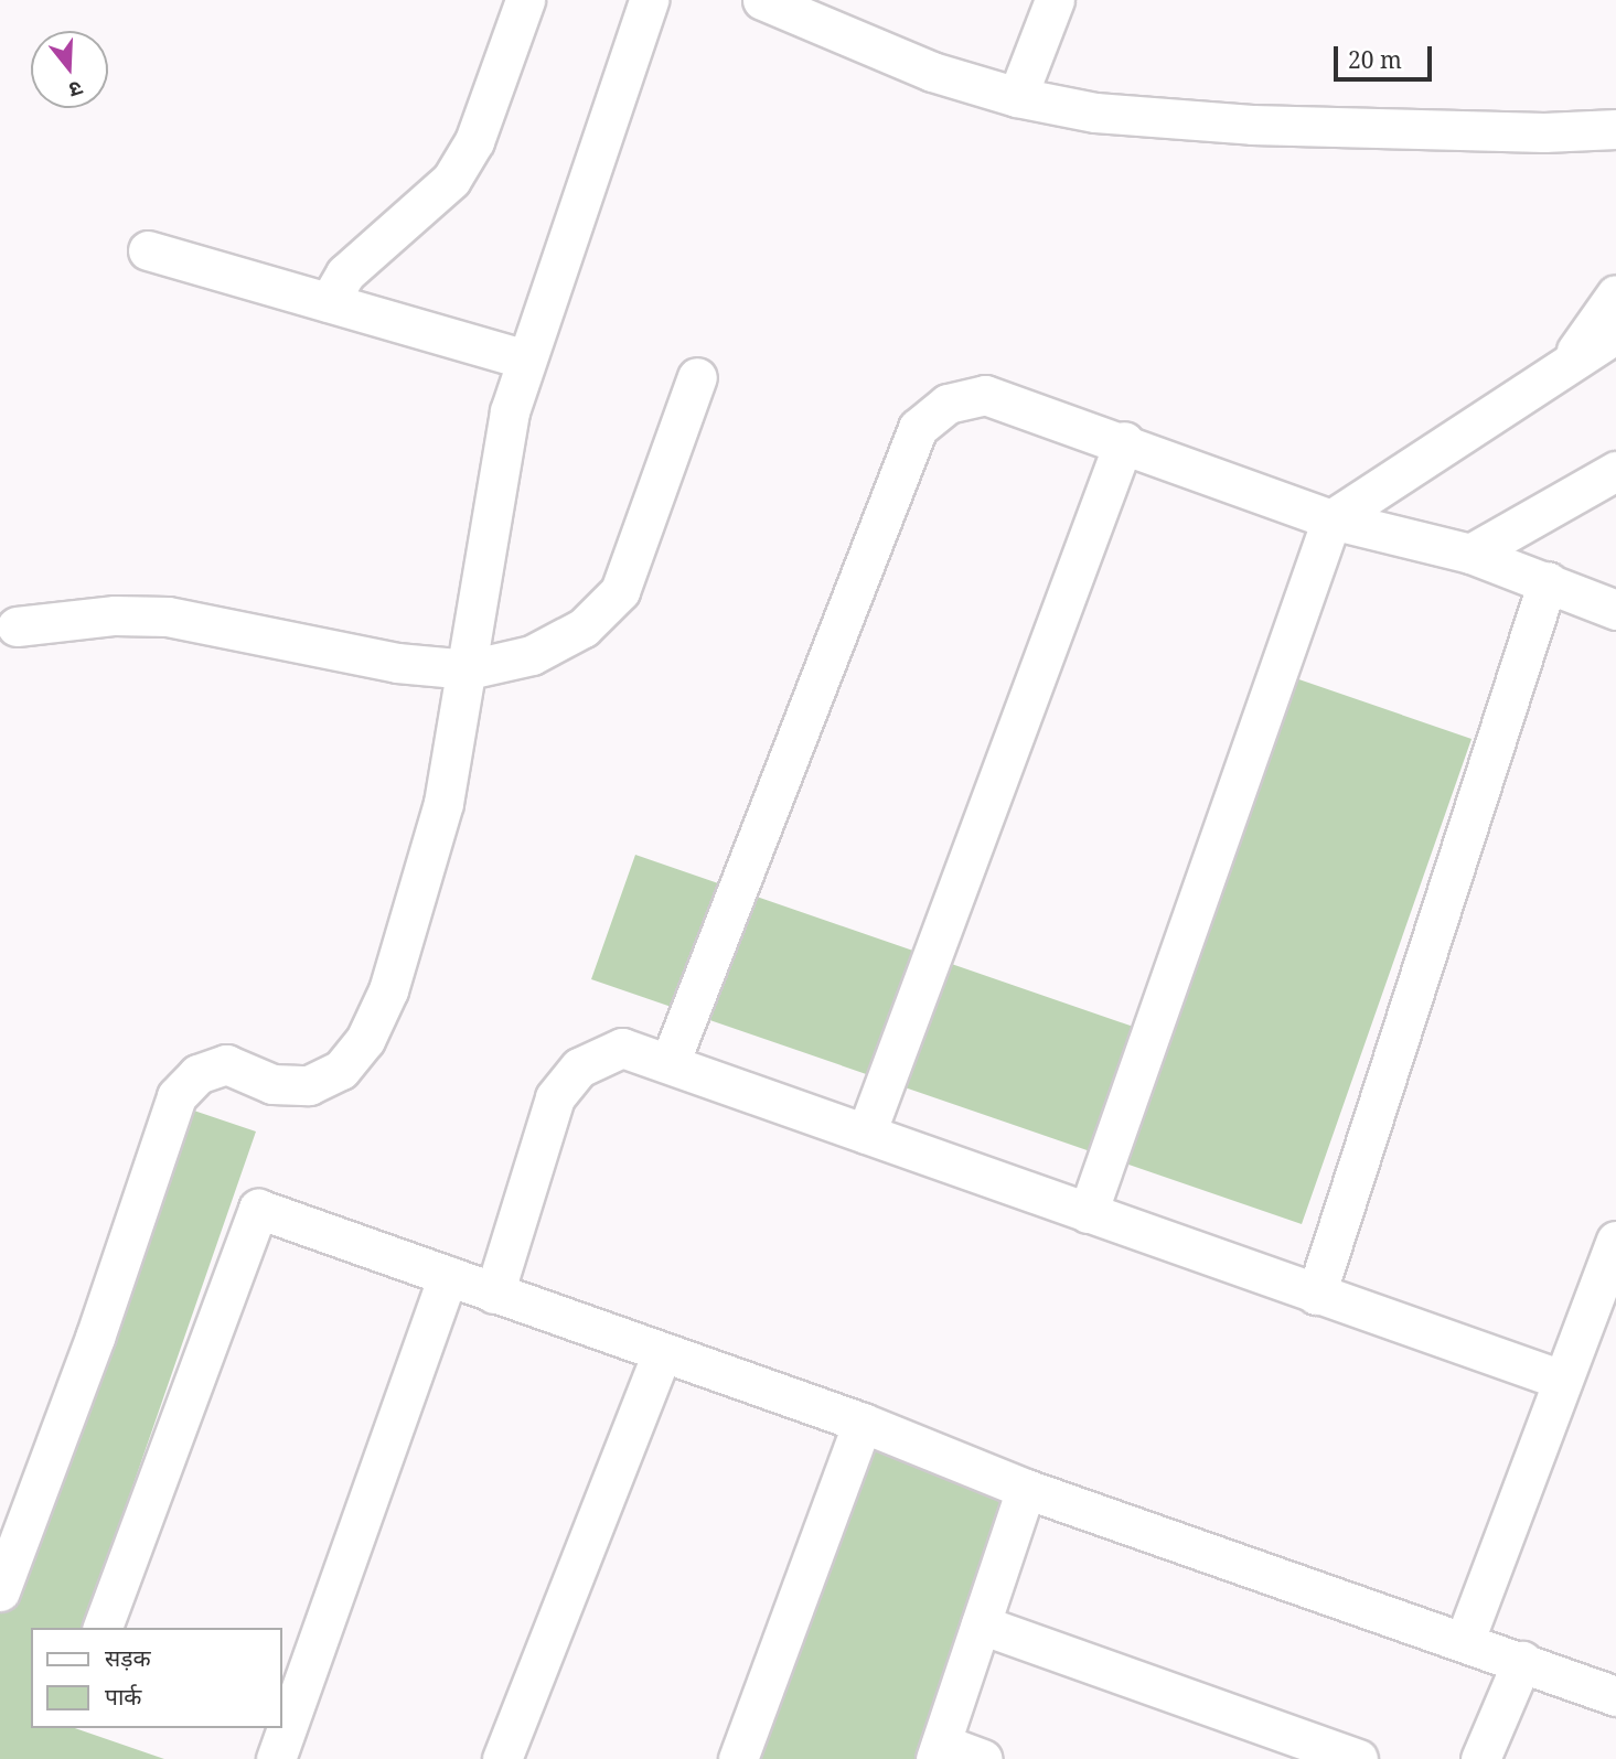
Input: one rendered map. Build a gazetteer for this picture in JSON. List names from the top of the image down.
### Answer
{
  "legend": ["सड़क", "पार्क"],
  "scale_bar": "20 m",
  "north": "bottom"
}
